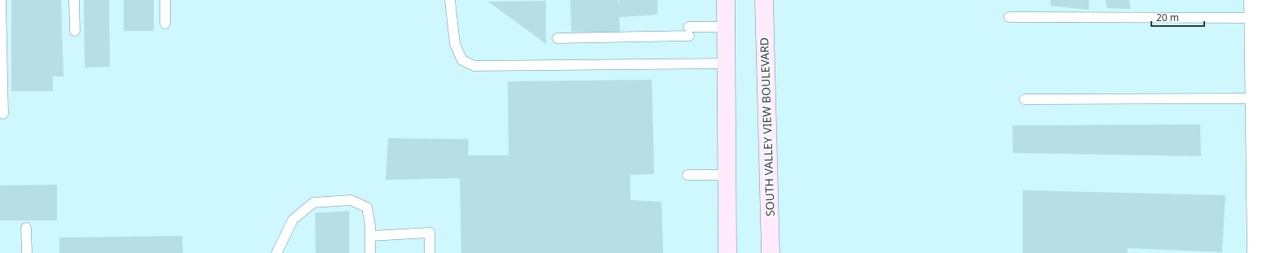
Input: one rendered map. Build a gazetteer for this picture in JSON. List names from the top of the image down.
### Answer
{
  "streets": {
    "main road": ["SOUTH VALLEY VIEW BOULEVARD"]
  },
  "scale_bar": "20 m"
}
